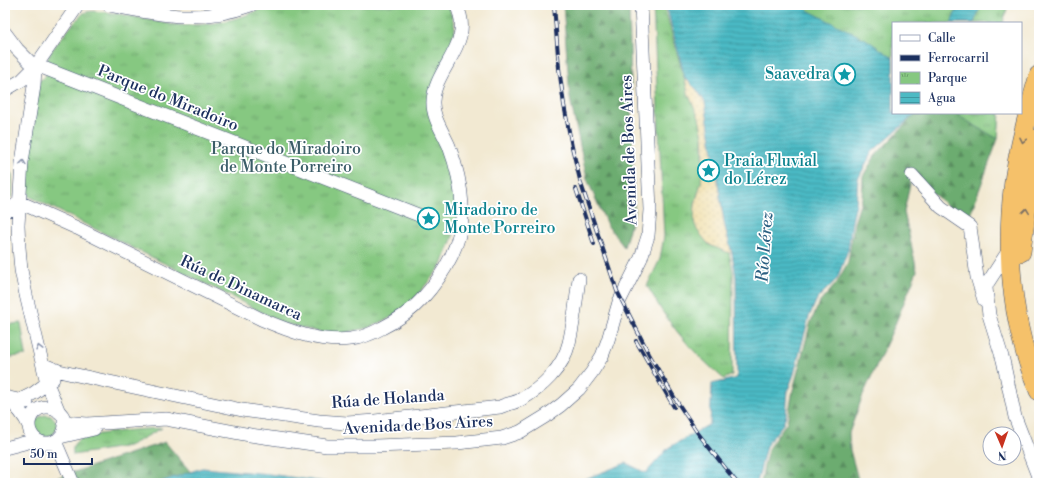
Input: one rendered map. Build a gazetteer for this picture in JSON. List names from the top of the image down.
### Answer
{
  "streets": {
    "street": [
      "Parque do Miradoiro",
      "Avenida de Bos Aires",
      "Rúa de Dinamarca",
      "Rúa de Holanda"
    ]
  },
  "water": ["Río Lérez"],
  "parks": ["Parque do Miradoiro de Monte Porreiro"],
  "places": {
    "place": ["Saavedra", "Praia Fluvial do Lérez", "Miradoiro de Monte Porreiro"]
  },
  "legend": [
    "Calle",
    "Ferrocarril",
    "Parque",
    "Agua"
  ],
  "scale_bar": "50 m",
  "north": "bottom"
}
